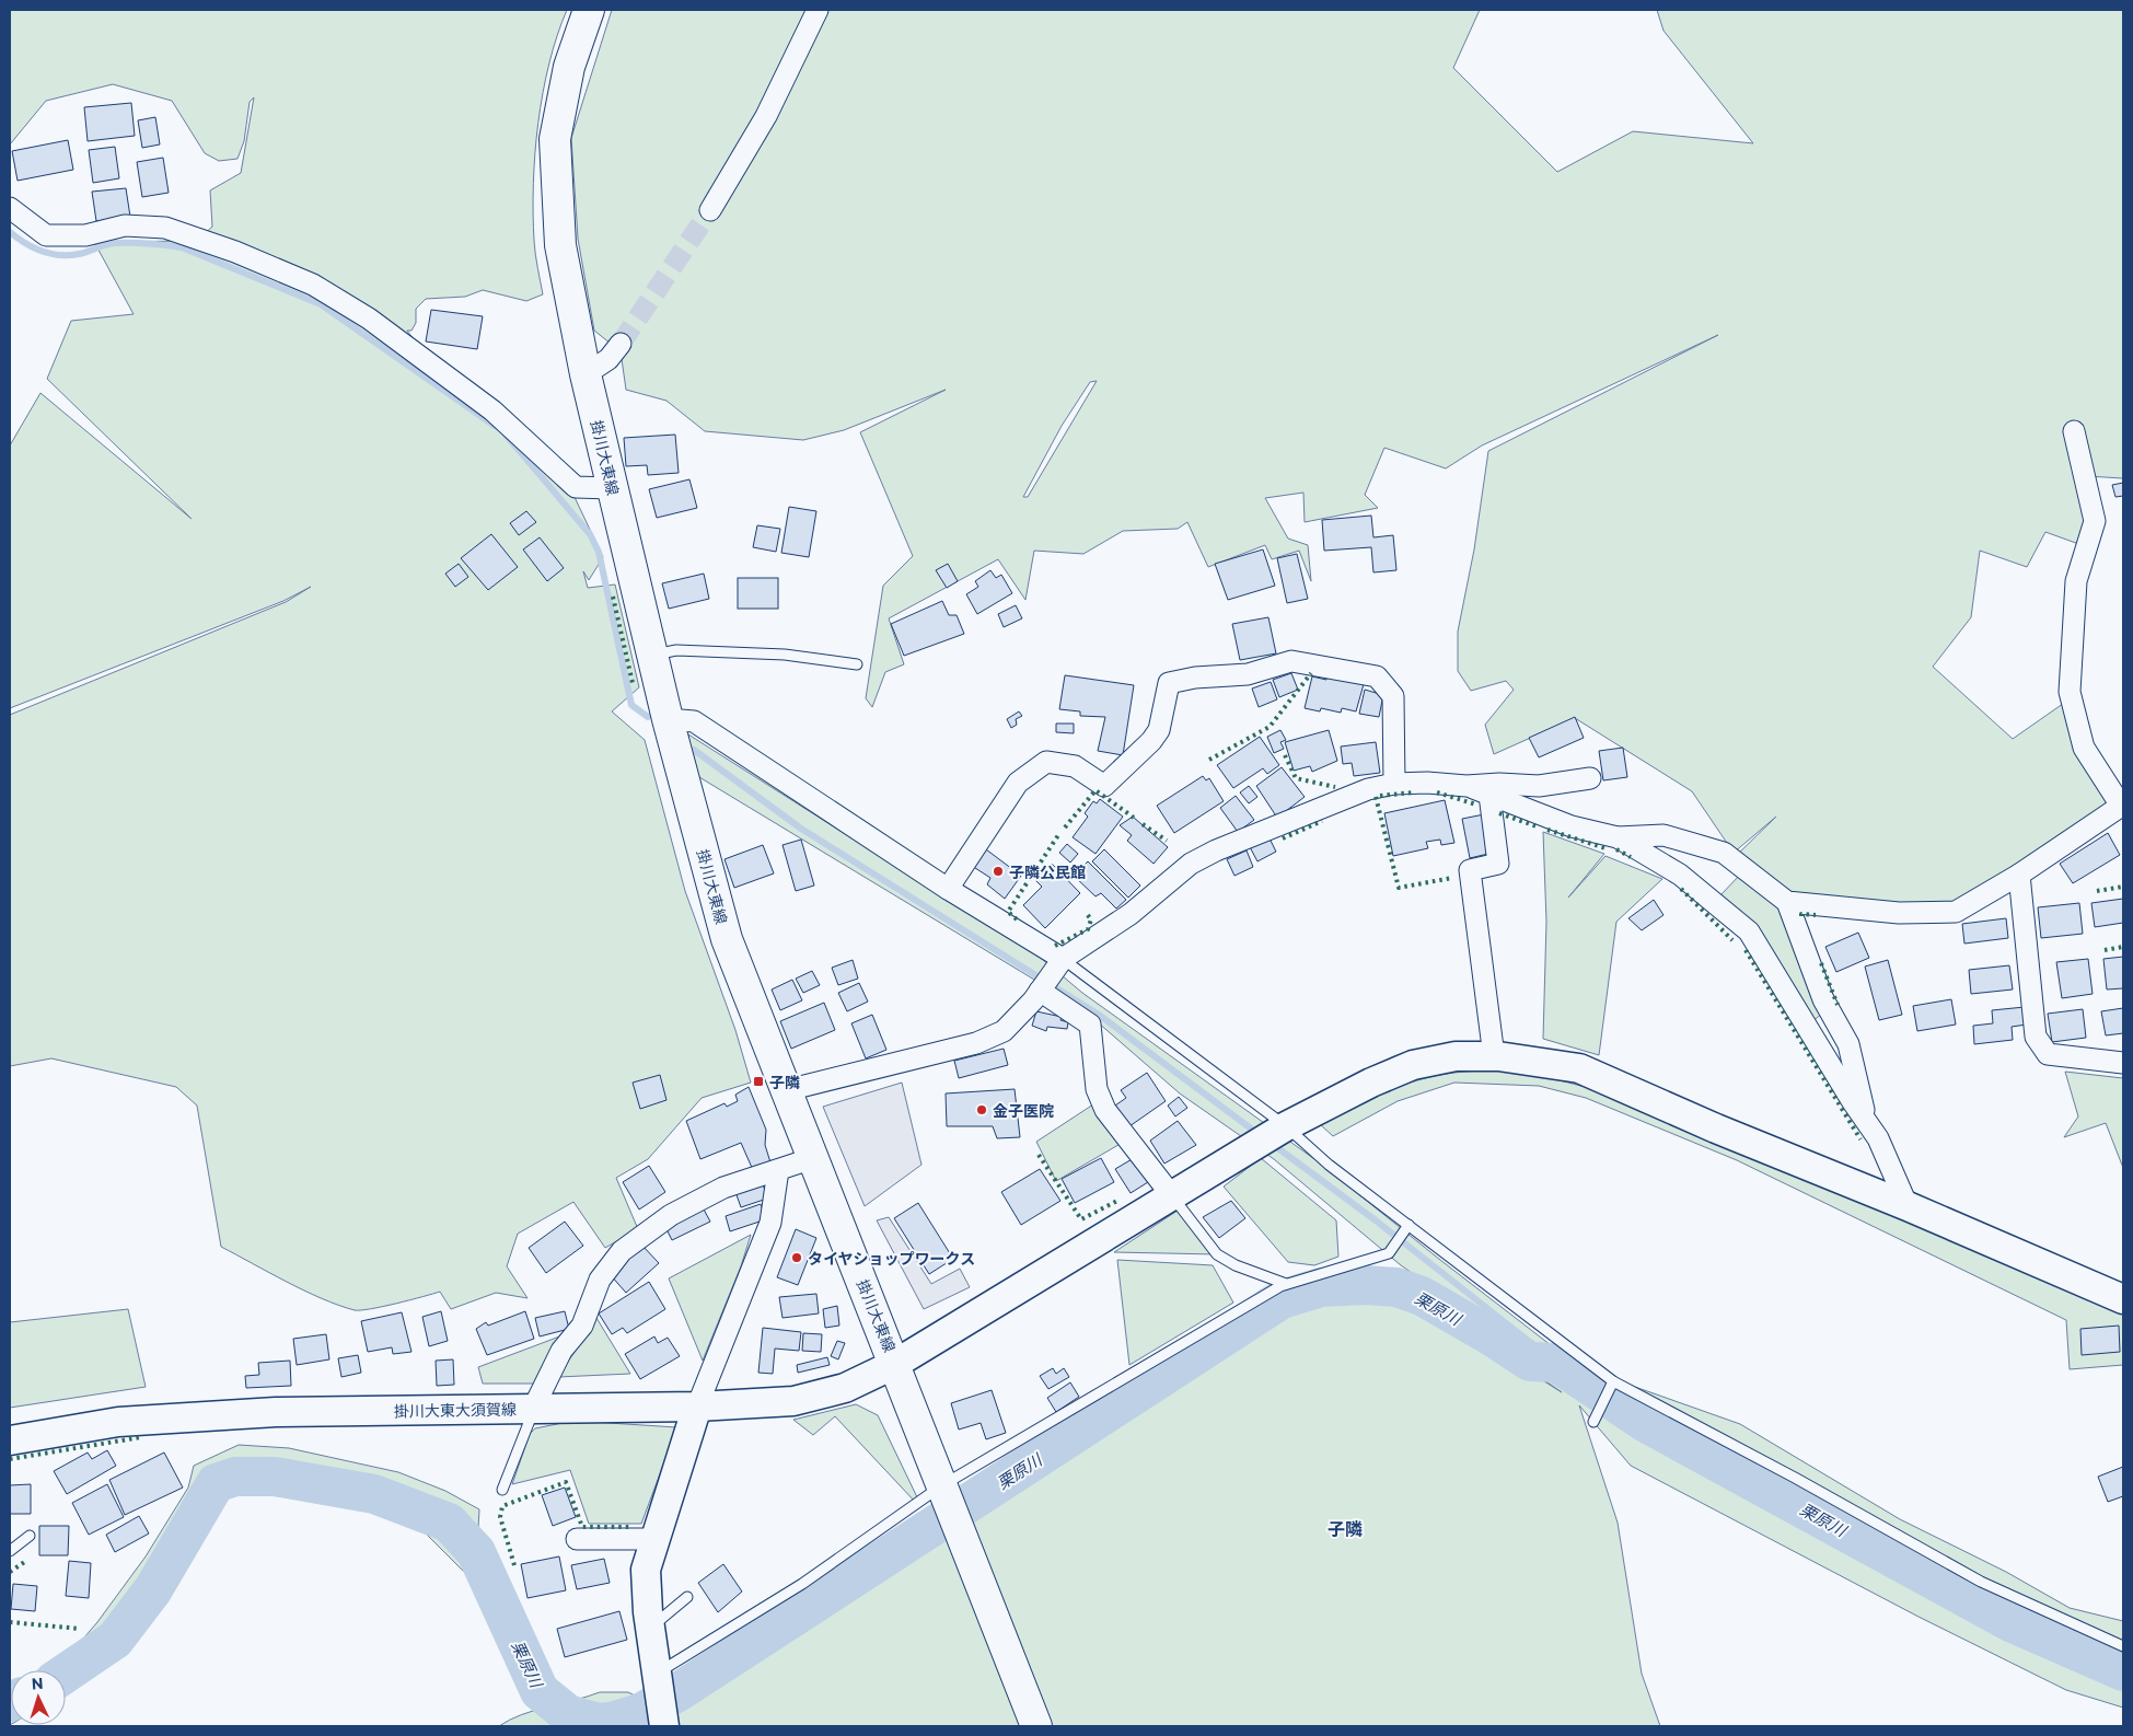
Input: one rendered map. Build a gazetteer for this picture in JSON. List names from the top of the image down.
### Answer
{
  "streets": {
    "main road": ["掛川大東線"],
    "street": ["掛川大東大須賀線"]
  },
  "crossings": [
    ["掛川大東線", "掛川大東大須賀線"]
  ],
  "districts": ["子隣"],
  "water": ["栗原川"],
  "places": {
    "other": ["子隣公民館", "金子医院", "タイヤショップワークス"],
    "transit": ["子隣"]
  },
  "north": "top"
}
